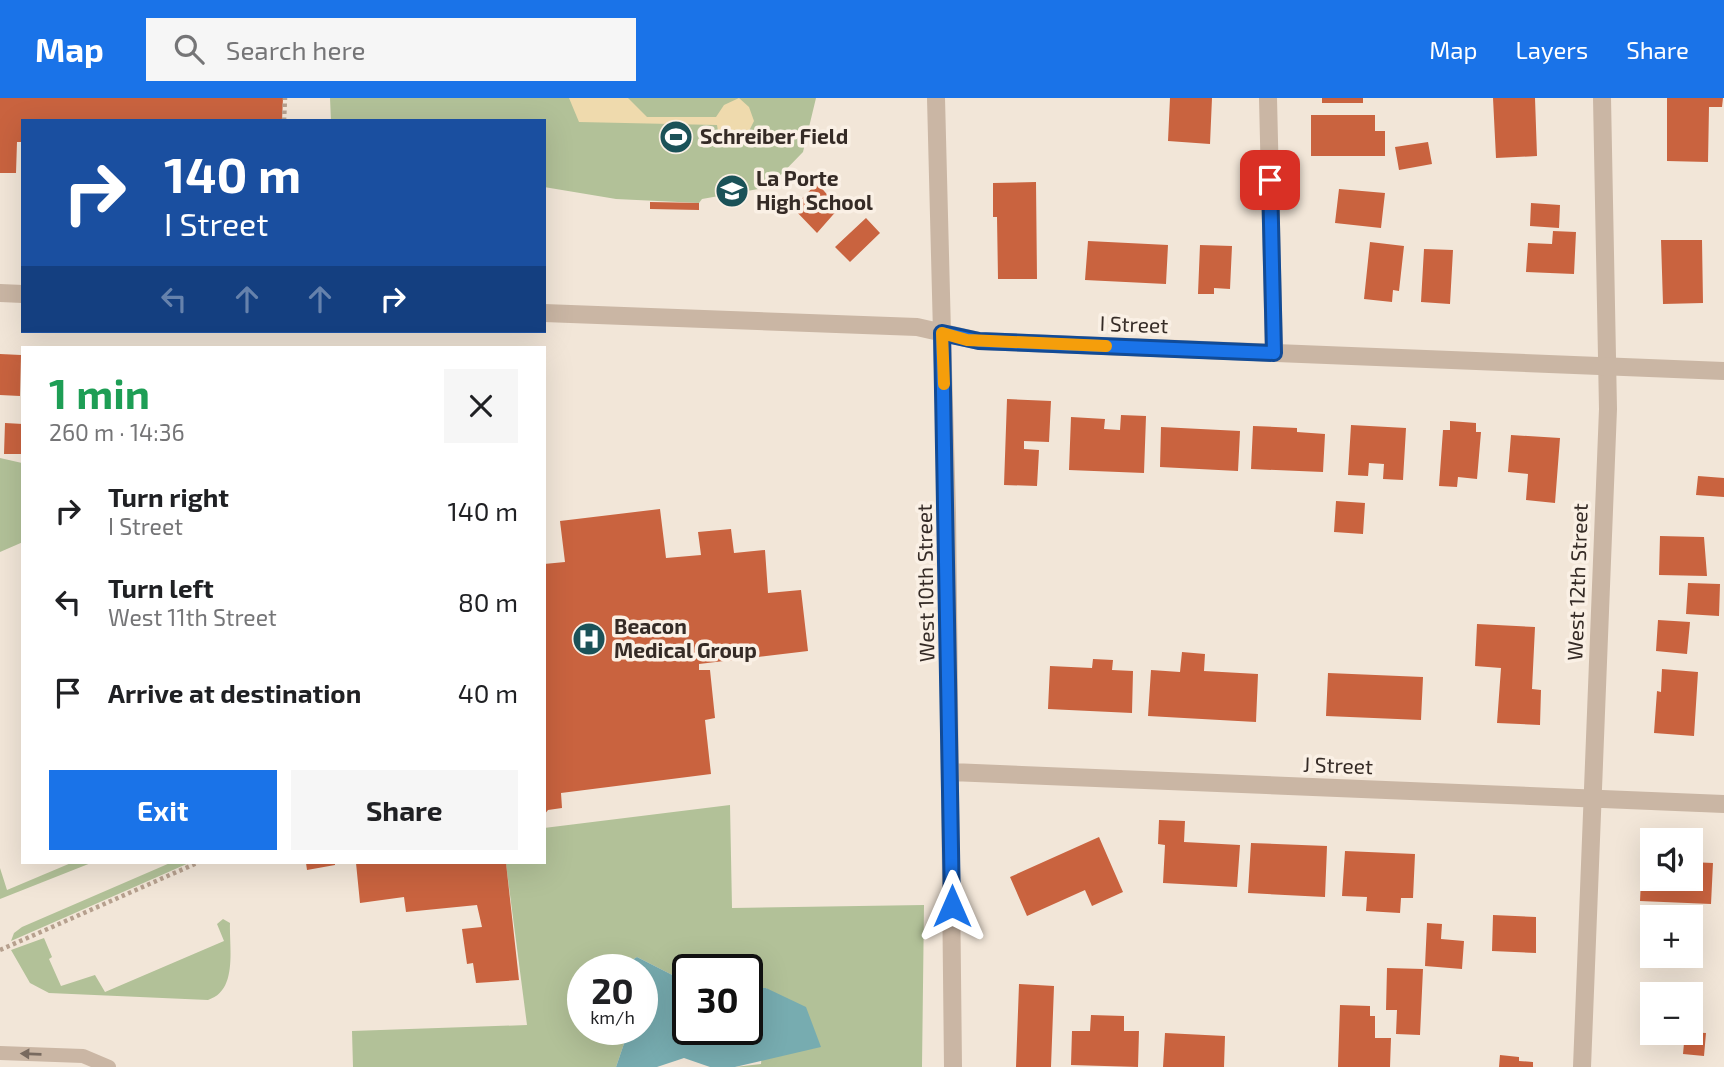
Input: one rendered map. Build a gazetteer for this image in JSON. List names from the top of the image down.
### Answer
{
  "streets": {
    "street": [
      "I Street",
      "West 12th Street",
      "West 10th Street",
      "J Street"
    ]
  },
  "crossings": [
    ["I Street", "West 12th Street"],
    ["I Street", "West 10th Street"],
    ["West 12th Street", "J Street"],
    ["West 10th Street", "J Street"]
  ],
  "places": {
    "sports": ["Schreiber Field"],
    "school or university": ["La Porte High School"],
    "hospital": ["Beacon Medical Group"]
  },
  "page": {
    "header": "Map",
    "search": "Search here",
    "nav": ["Map", "Layers", "Share"],
    "turn": ["140 m", "I Street"],
    "heading": ["1 min", "260 m · 14:36"],
    "list": [
      {
        "name": "Turn right",
        "note": "I Street",
        "value": "140 m"
      },
      {
        "name": "Turn left",
        "note": "West 11th Street",
        "value": "80 m"
      },
      {
        "name": "Arrive at destination",
        "value": "40 m"
      }
    ],
    "buttons": ["Exit", "Share"],
    "map_buttons": ["+", "−"],
    "speed": "20 km/h",
    "limit": "30"
  }
}
